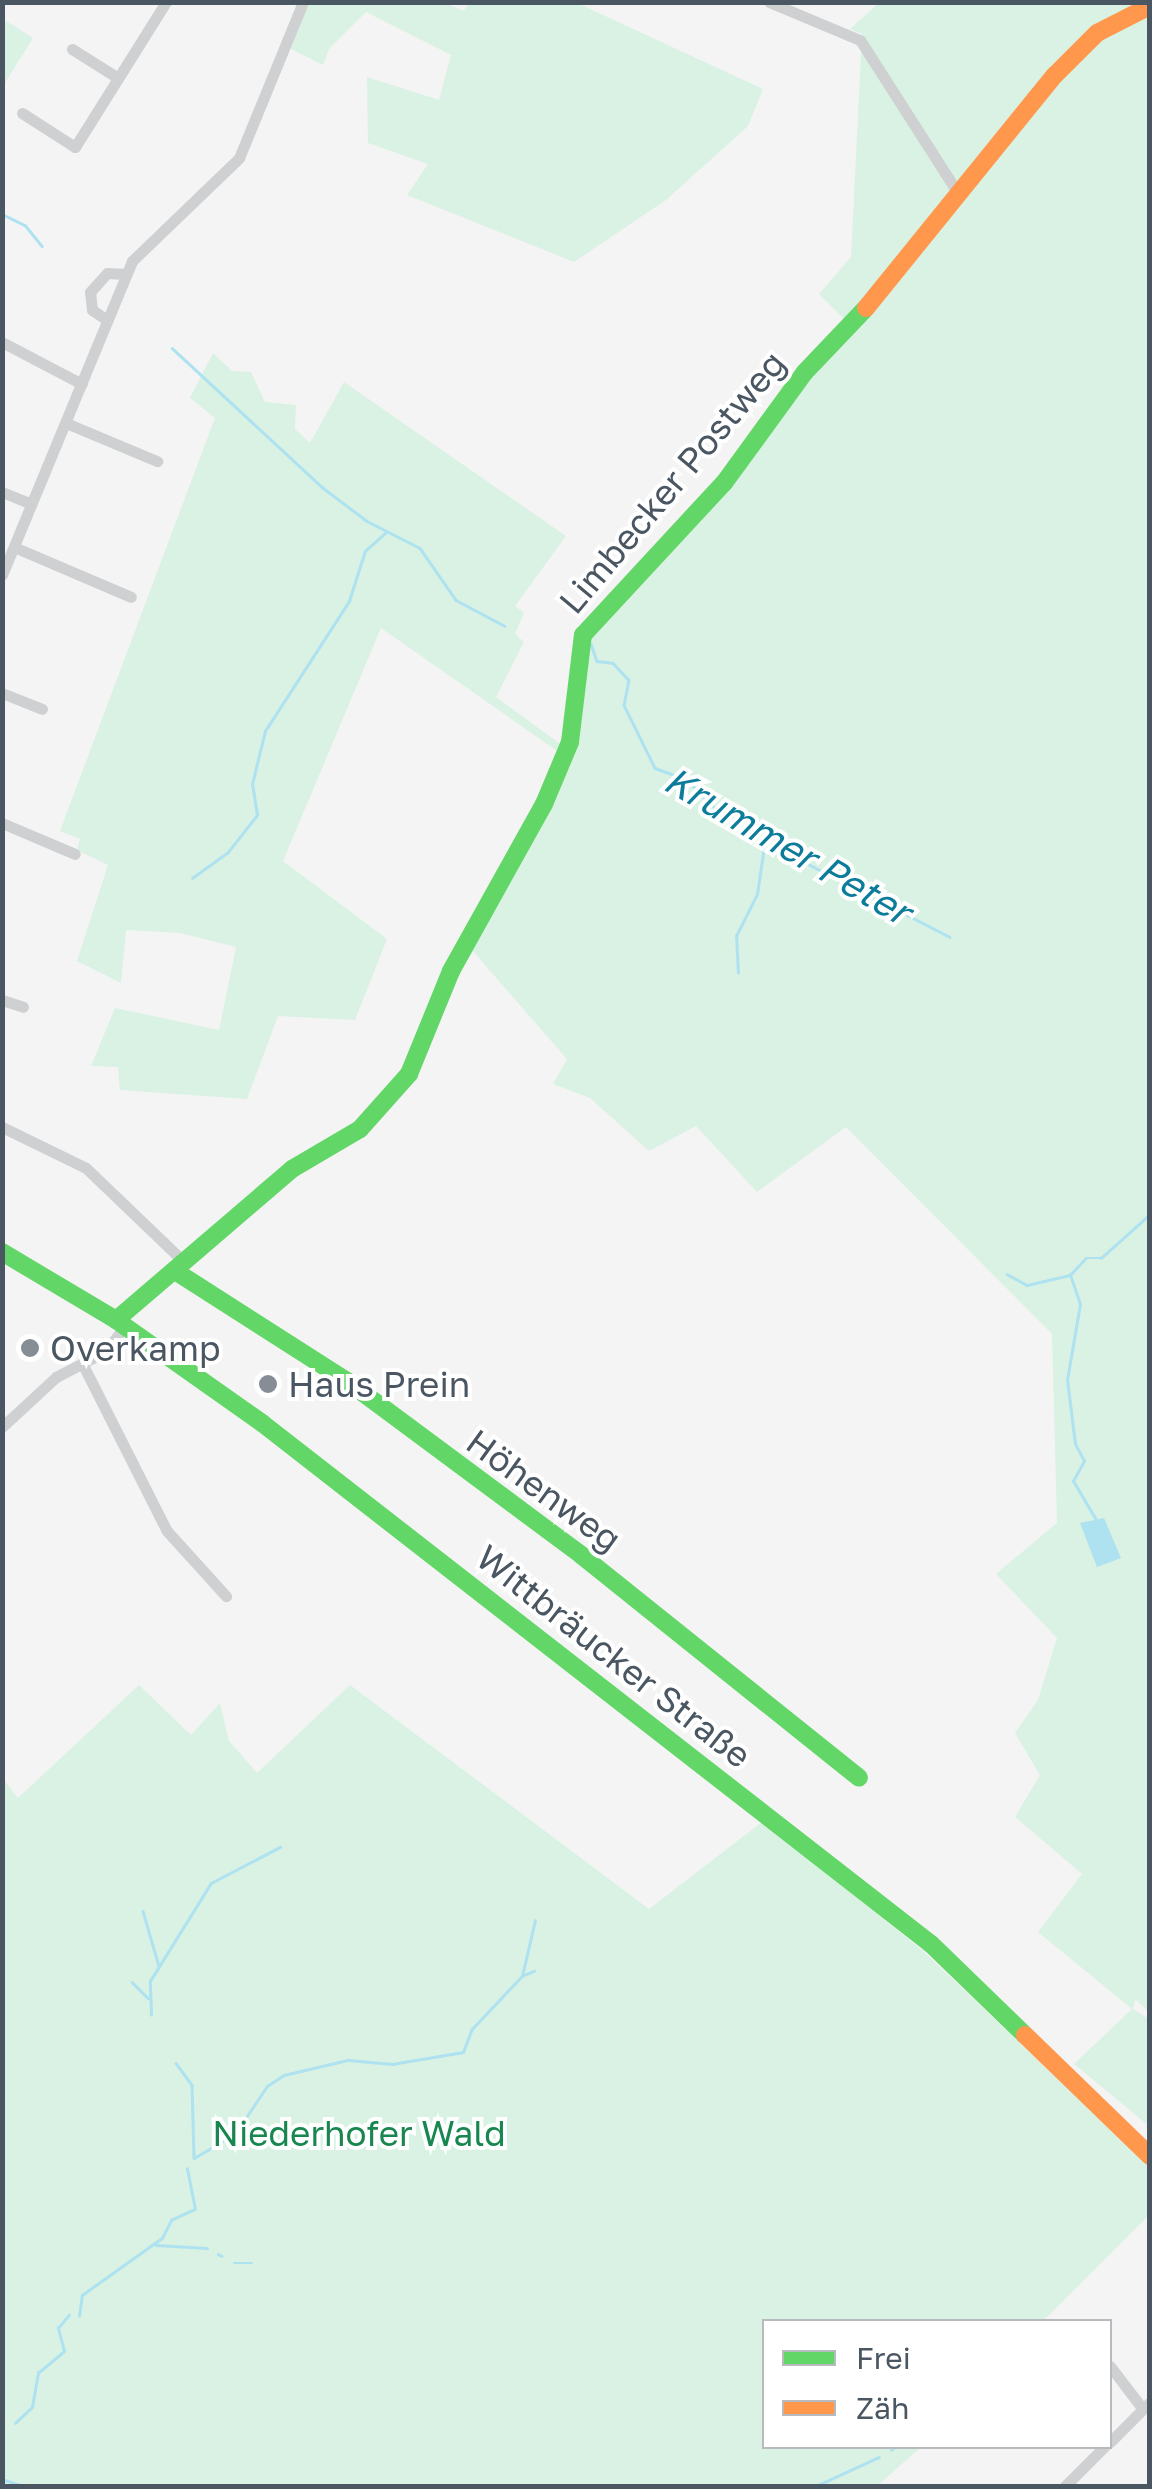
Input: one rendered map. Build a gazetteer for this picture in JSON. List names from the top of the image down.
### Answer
{
  "streets": {
    "street": ["Limbecker Postweg", "Höhenweg", "Wittbräucker Straße"]
  },
  "crossings": [
    ["Limbecker Postweg", "Höhenweg"],
    ["Limbecker Postweg", "Wittbräucker Straße"]
  ],
  "water": ["Krummer Peter"],
  "parks": ["Niederhofer Wald"],
  "places": ["Overkamp", "Haus Prein"],
  "legend": ["Frei", "Zäh"]
}
